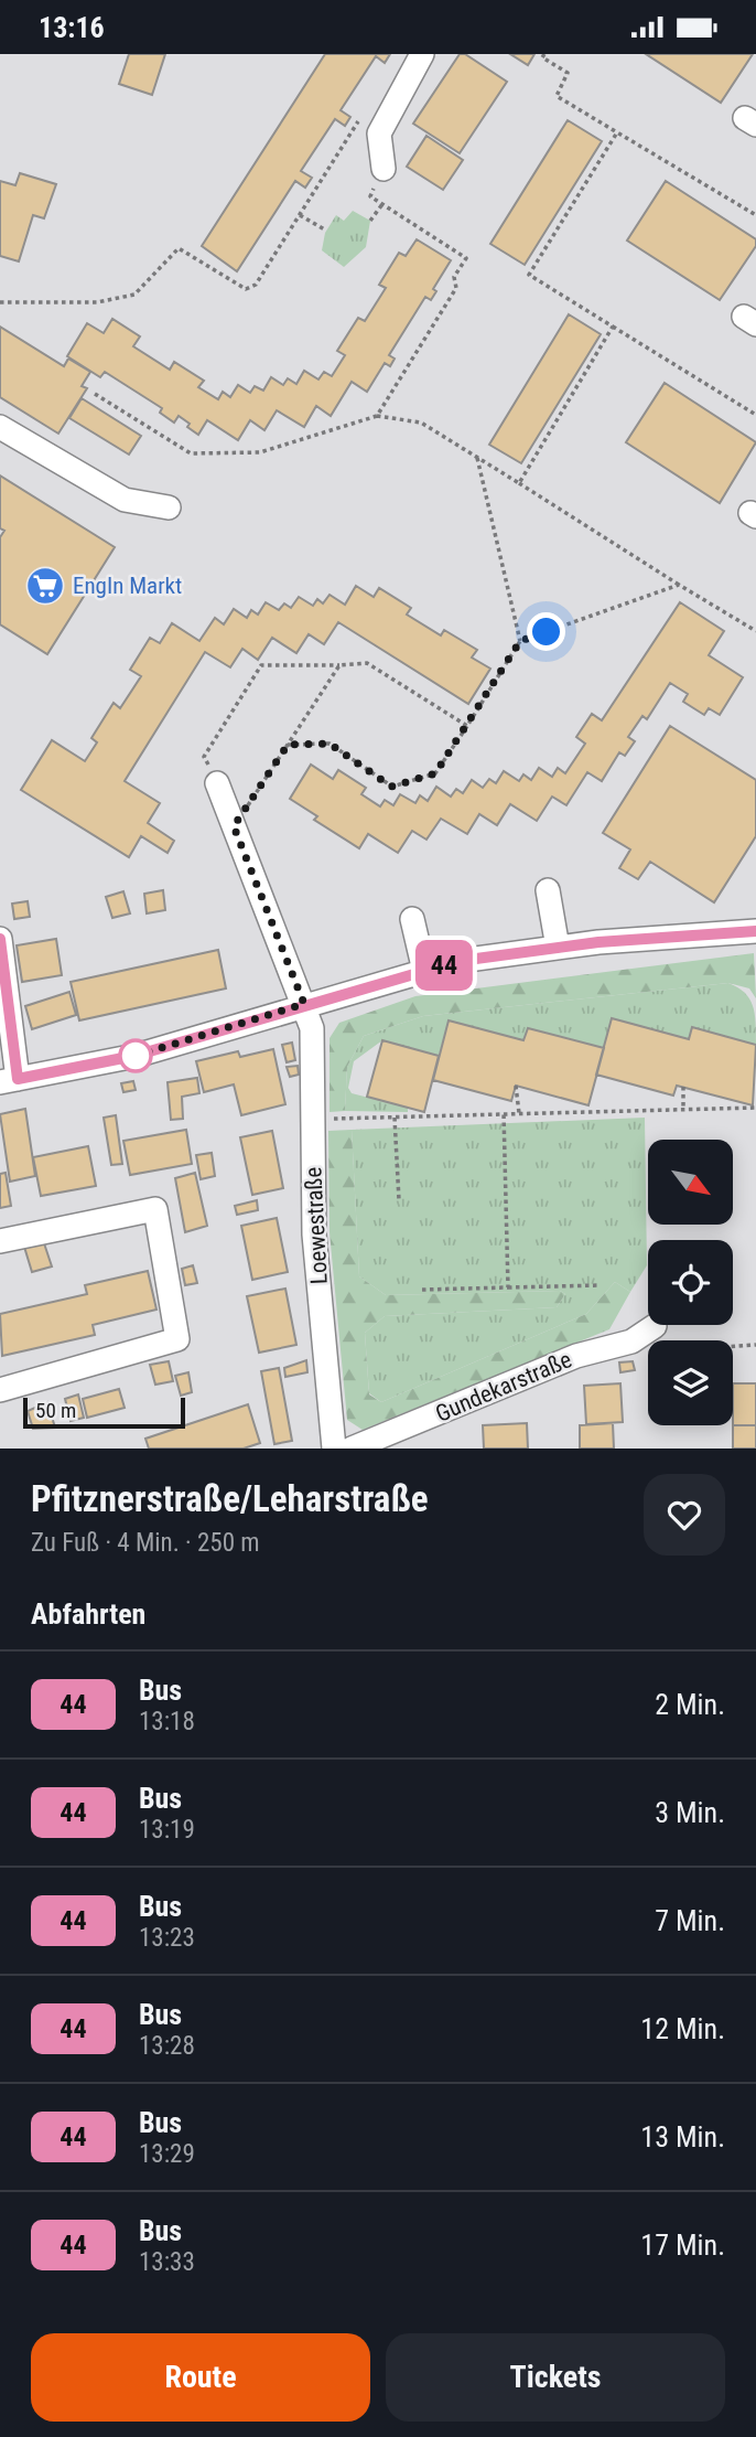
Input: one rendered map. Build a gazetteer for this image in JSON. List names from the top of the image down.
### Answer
{
  "streets": {
    "street": ["Loewestraße", "Gundekarstraße"]
  },
  "places": {
    "supermarket": ["EngIn Markt"]
  },
  "lines": ["bus line 44"],
  "scale_bar": "50 m",
  "north": "bottom right",
  "page": {
    "status": "13:16",
    "on_map": "44",
    "scale": "50 m",
    "heading": [
      ["Pfitznerstraße/Leharstraße", "Zu Fuß · 4 Min. · 250 m"],
      "Abfahrten"
    ],
    "list": [
      {
        "mark": "44",
        "name": "Bus",
        "note": "13:18",
        "value": "2 Min."
      },
      {
        "mark": "44",
        "name": "Bus",
        "note": "13:19",
        "value": "3 Min."
      },
      {
        "mark": "44",
        "name": "Bus",
        "note": "13:23",
        "value": "7 Min."
      },
      {
        "mark": "44",
        "name": "Bus",
        "note": "13:28",
        "value": "12 Min."
      },
      {
        "mark": "44",
        "name": "Bus",
        "note": "13:29",
        "value": "13 Min."
      },
      {
        "mark": "44",
        "name": "Bus",
        "note": "13:33",
        "value": "17 Min."
      }
    ],
    "buttons": ["Route", "Tickets"]
  }
}
